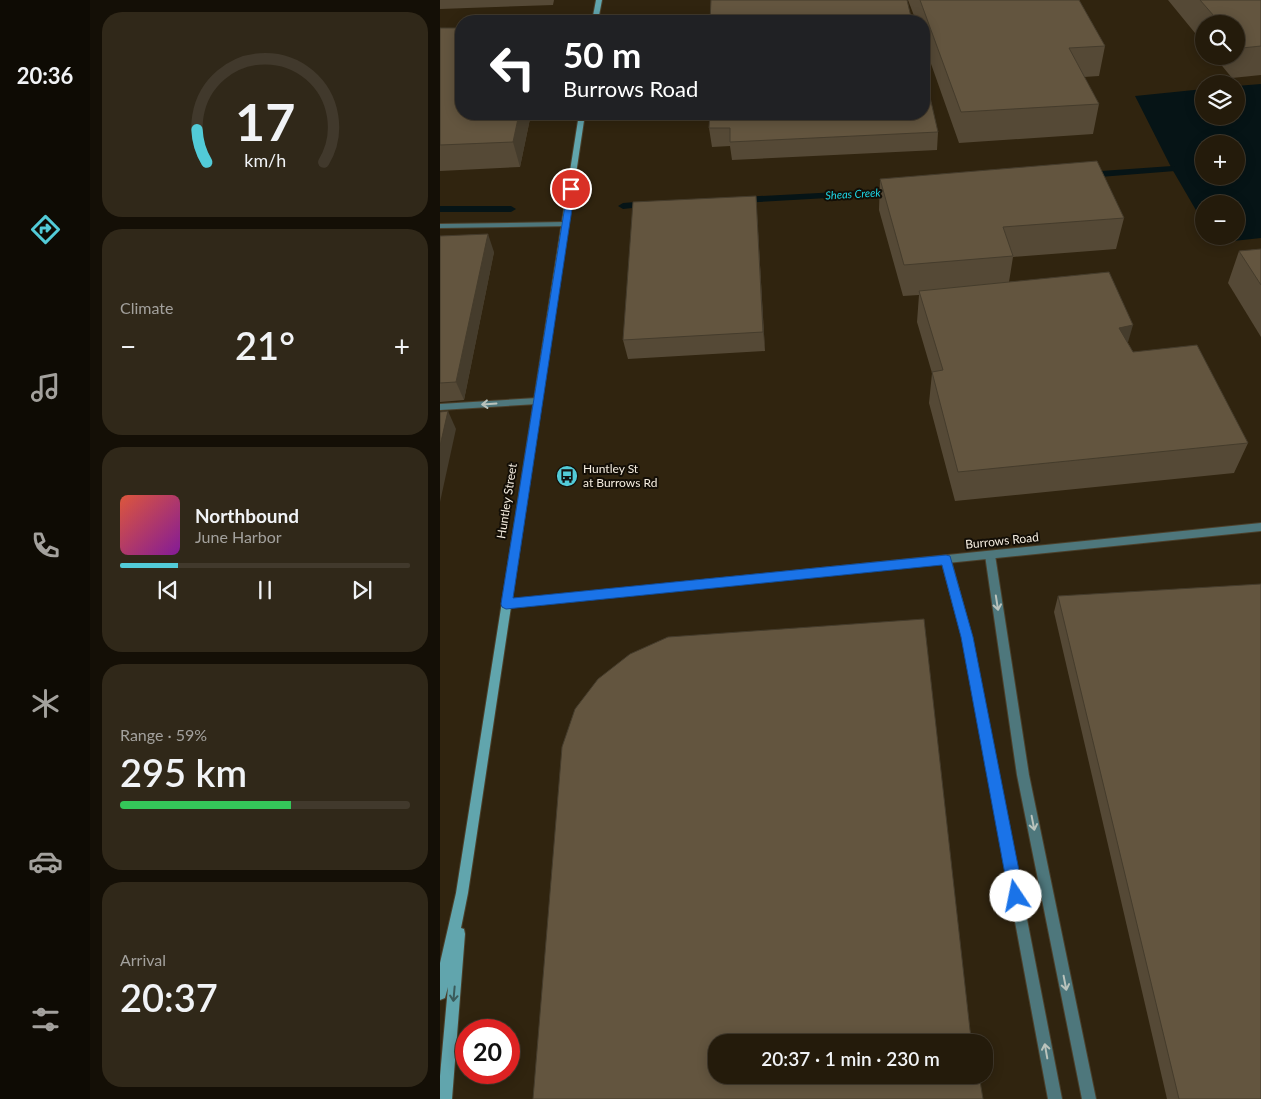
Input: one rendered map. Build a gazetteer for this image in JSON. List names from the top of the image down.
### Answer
{
  "streets": {
    "main road": ["Huntley Street"],
    "street": ["Burrows Road"]
  },
  "crossings": [
    ["Huntley Street", "Burrows Road"]
  ],
  "water": ["Sheas Creek"],
  "places": {
    "bus stop": ["Huntley St at Burrows Rd"]
  },
  "page": {
    "tabs": "20:36",
    "map_buttons": ["+", "−"],
    "turn": ["50 m", "Burrows Road"],
    "tile": [
      "Climate",
      ["Range · 59%", "295 km"],
      ["Arrival", "20:37"]
    ],
    "heat": ["−", "21°", "+"],
    "song": ["Northbound", "June Harbor"],
    "limit": "20",
    "trip": "20:37 · 1 min · 230 m",
    "gauge": ["17", "km/h"]
  }
}
